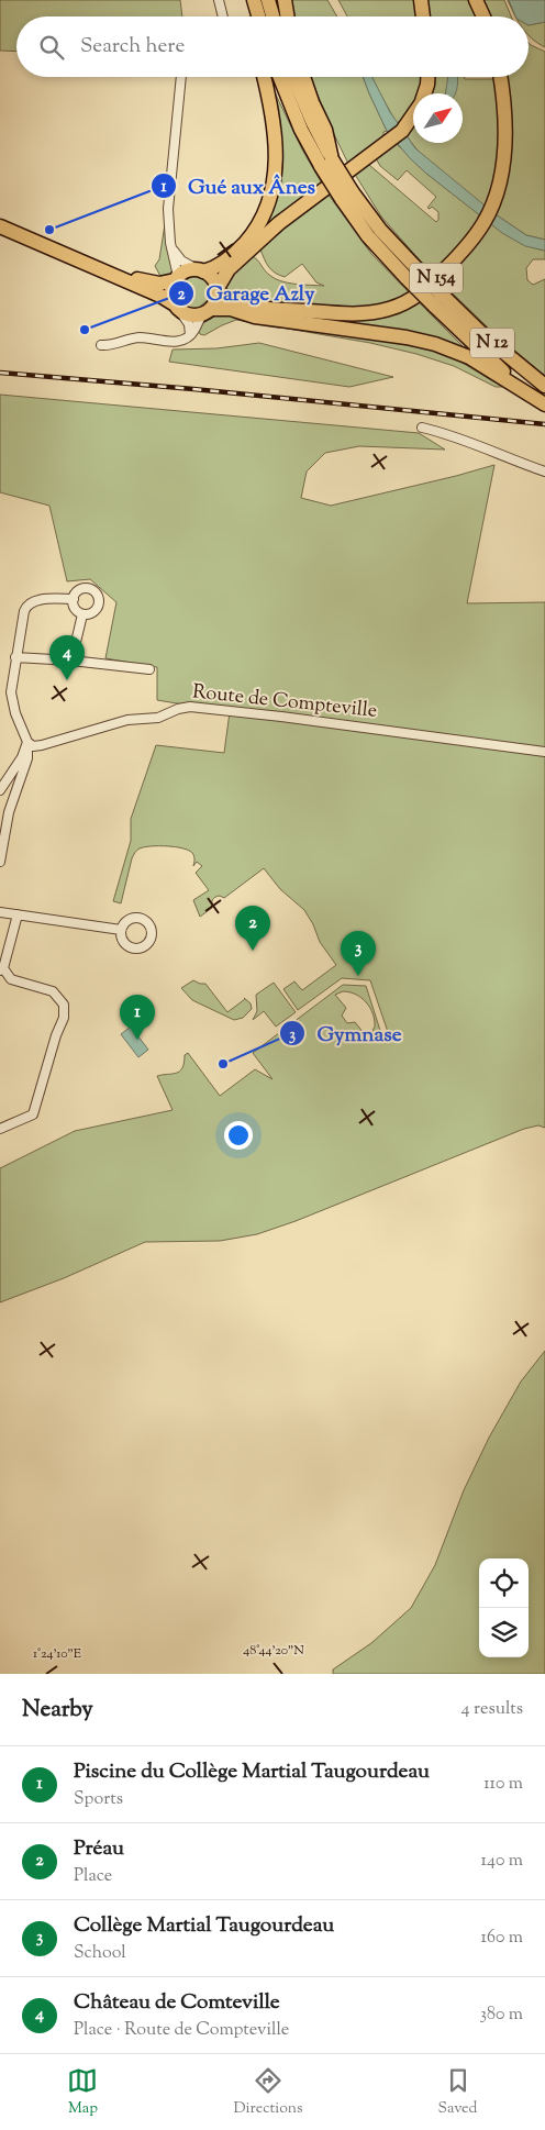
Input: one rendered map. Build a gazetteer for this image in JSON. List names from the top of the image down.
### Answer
{
  "streets": {
    "main road": ["N 154", "N 12"],
    "street": ["Route de Compteville"]
  },
  "places": ["Gué aux Ânes", "Garage Azly", "Gymnase"],
  "north": "top right",
  "page": {
    "search": "Search here",
    "pins": [
      "4",
      "2",
      "3",
      "1"
    ],
    "heading": ["Nearby", "4 results"],
    "list": [
      {
        "mark": "1",
        "name": "Piscine du Collège Martial Taugourdeau",
        "note": "Sports",
        "value": "110 m"
      },
      {
        "mark": "2",
        "name": "Préau",
        "note": "Place",
        "value": "140 m"
      },
      {
        "mark": "3",
        "name": "Collège Martial Taugourdeau",
        "note": "School",
        "value": "160 m"
      },
      {
        "mark": "4",
        "name": "Château de Comteville",
        "note": "Place · Route de Compteville",
        "value": "380 m"
      }
    ],
    "nav": ["Map", "Directions", "Saved"]
  },
  "coordinates": ["48°44'20\"N", "1°24'10\"E"]
}
